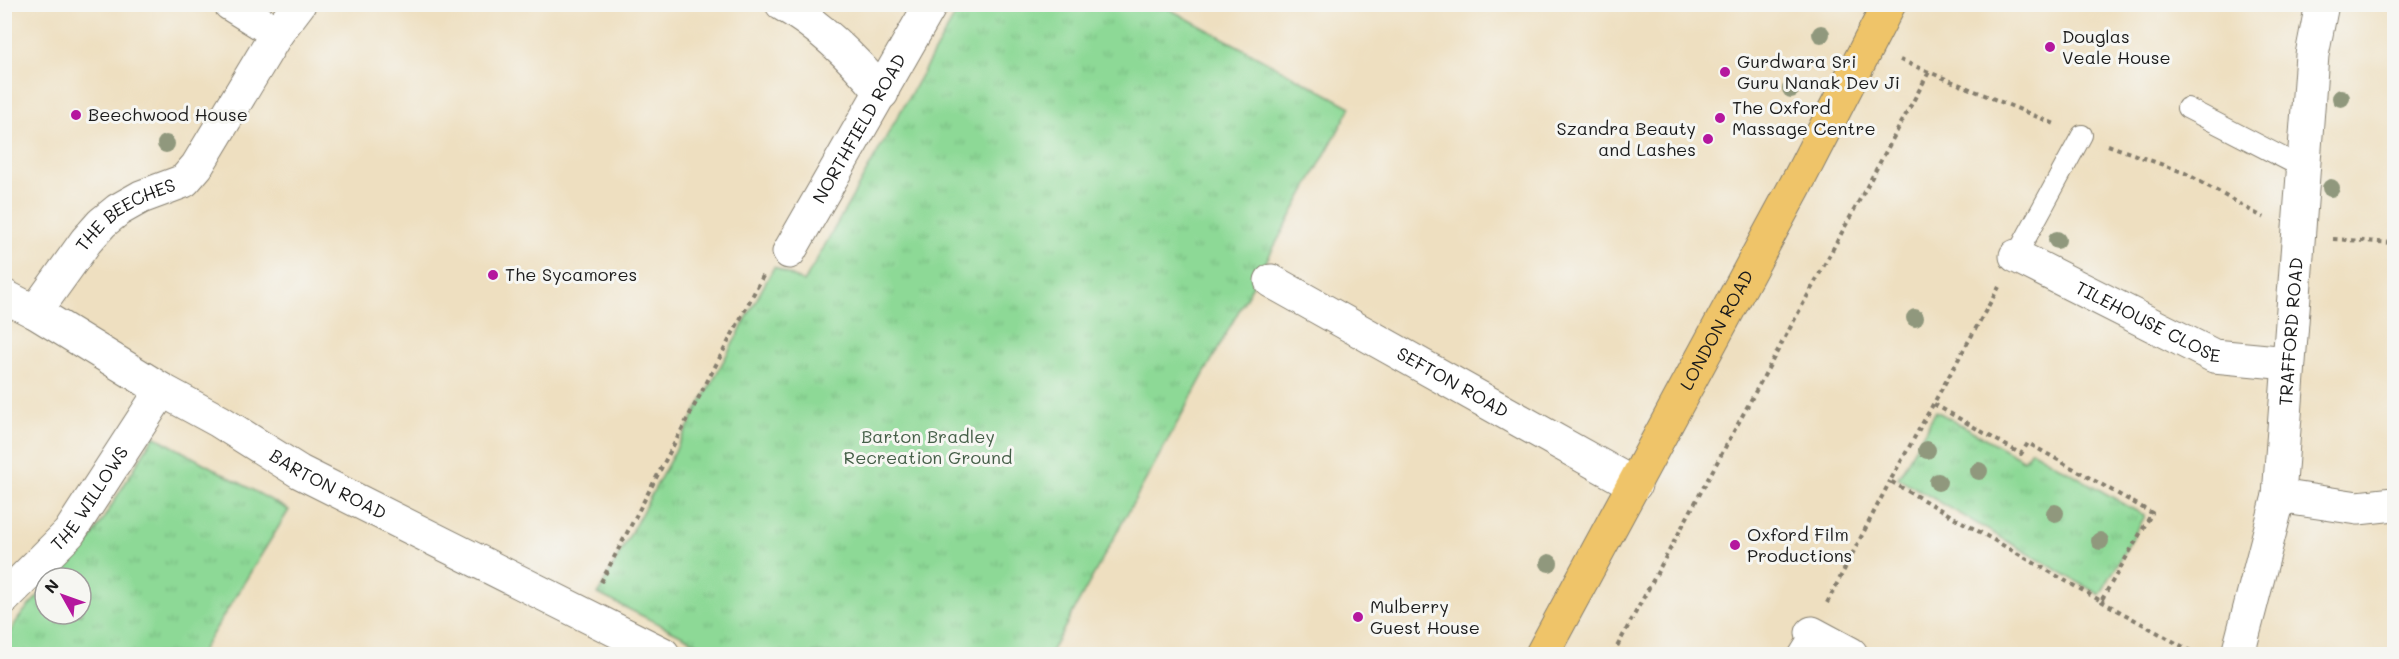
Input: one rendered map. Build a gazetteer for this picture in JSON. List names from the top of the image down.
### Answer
{
  "streets": {
    "main road": ["LONDON ROAD"],
    "street": [
      "NORTHFIELD ROAD",
      "THE BEECHES",
      "TILEHOUSE CLOSE",
      "TRAFFORD ROAD",
      "SEFTON ROAD",
      "BARTON ROAD",
      "THE WILLOWS"
    ]
  },
  "crossings": [
    ["THE BEECHES", "BARTON ROAD"],
    ["TILEHOUSE CLOSE", "TRAFFORD ROAD"],
    ["LONDON ROAD", "SEFTON ROAD"],
    ["BARTON ROAD", "THE WILLOWS"]
  ],
  "parks": ["Barton Bradley Recreation Ground"],
  "places": [
    "Douglas Veale House",
    "Gurdwara Sri Guru Nanak Dev Ji",
    "Beechwood House",
    "The Oxford Massage Centre",
    "Szandra Beauty and Lashes",
    "The Sycamores",
    "Oxford Film Productions",
    "Mulberry Guest House"
  ],
  "north": "top left"
}
